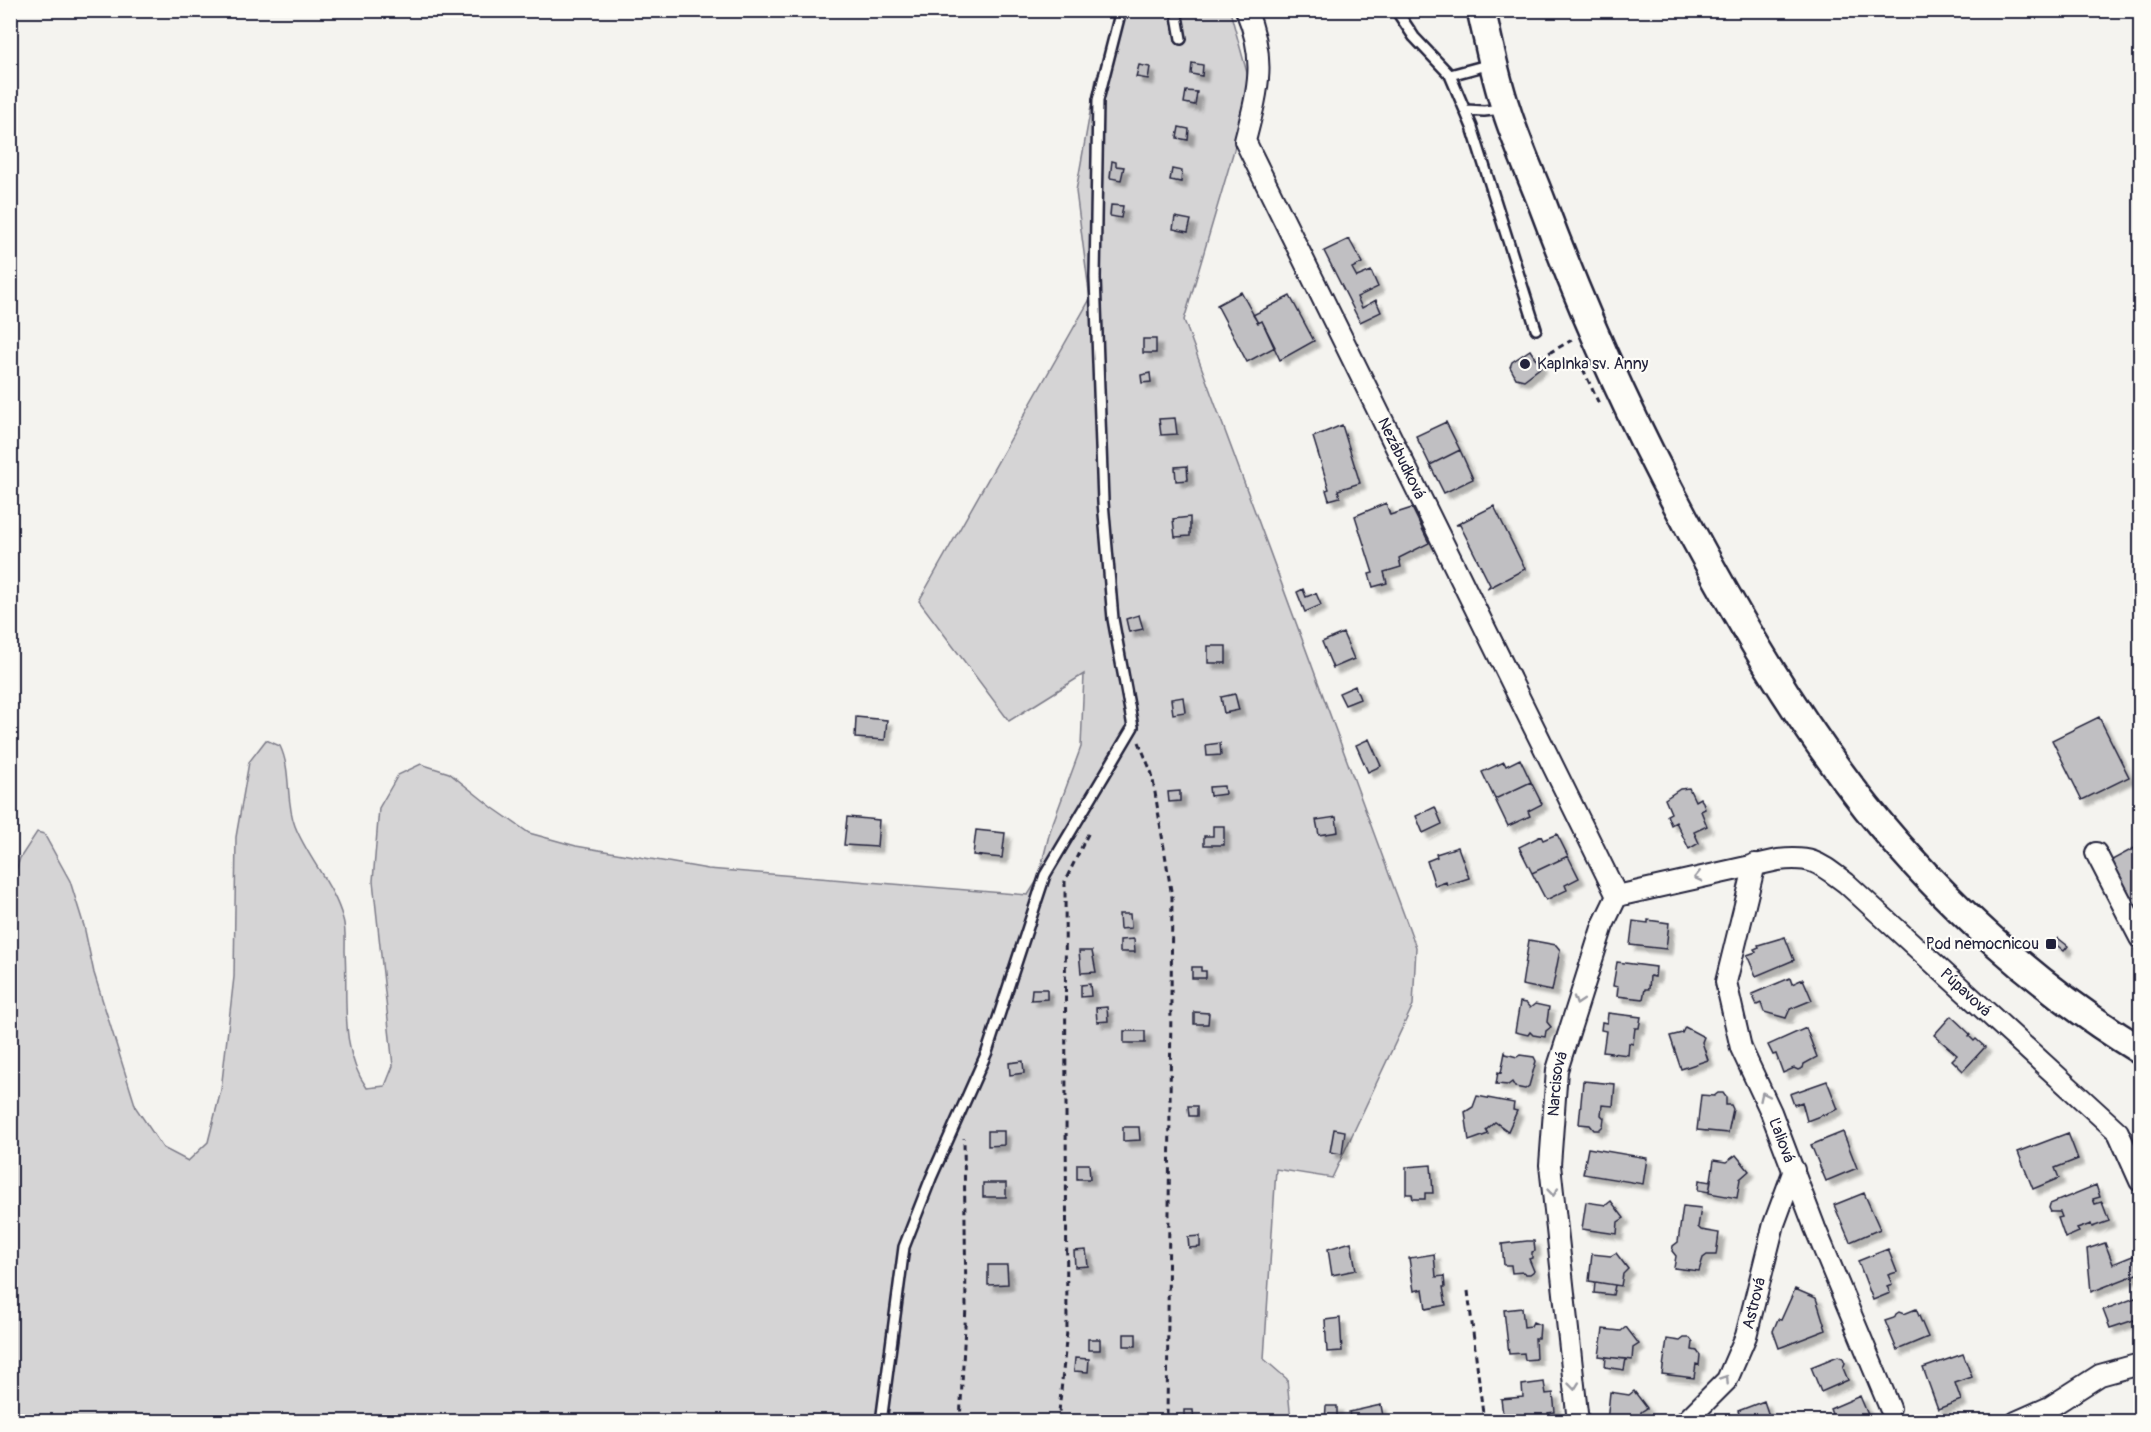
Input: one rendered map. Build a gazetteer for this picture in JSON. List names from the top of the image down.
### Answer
{
  "streets": {
    "street": [
      "Nezábudková",
      "Púpavová",
      "Narcisová",
      "Ľaliová",
      "Astrová"
    ]
  },
  "crossings": [
    ["Nezábudková", "Narcisová"],
    ["Púpavová", "Ľaliová"],
    ["Ľaliová", "Astrová"]
  ],
  "one_way": ["Narcisová", "Ľaliová", "Astrová"],
  "places": {
    "other": ["Kaplnka sv. Anny"],
    "transit": ["Pod nemocnicou"]
  }
}
